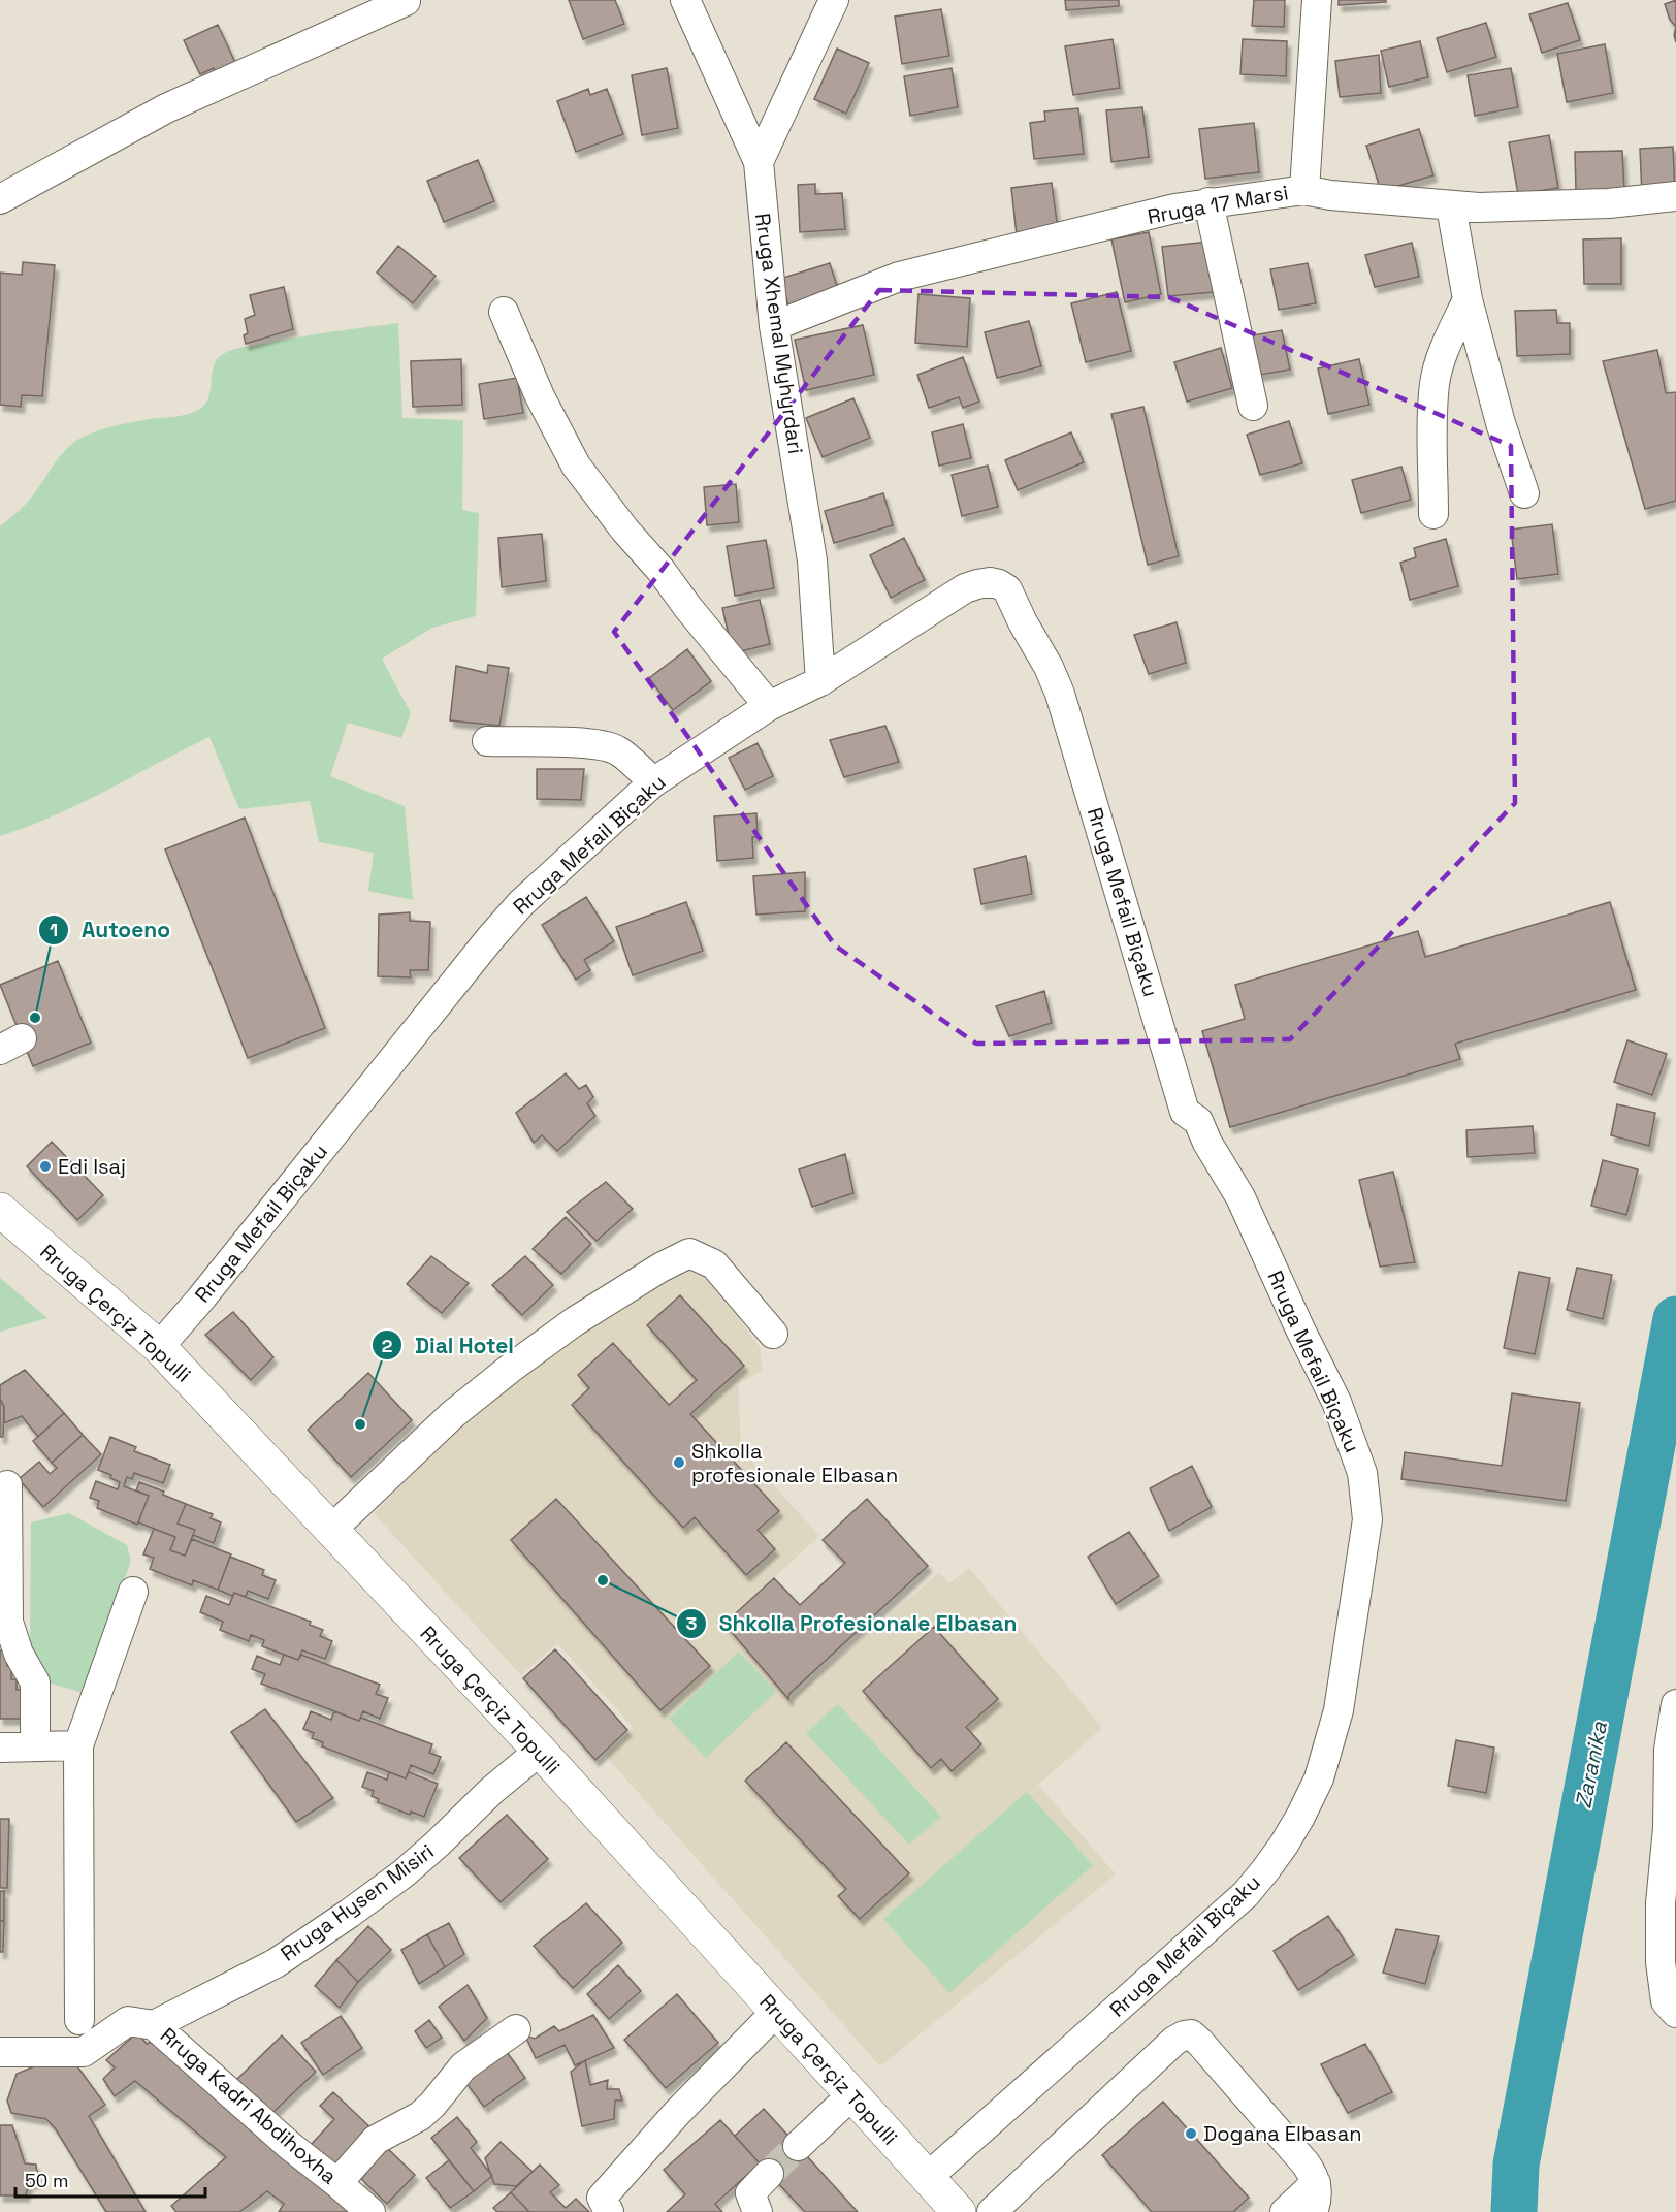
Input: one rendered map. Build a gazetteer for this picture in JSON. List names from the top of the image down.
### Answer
{
  "streets": {
    "main road": ["Rruga Çerçiz Topulli"],
    "street": [
      "Rruga 17 Marsi",
      "Rruga Xhemal Myhyrdari",
      "Rruga Mefail Biçaku",
      "Rruga Hysen Misiri",
      "Rruga Kadri Abdihoxha"
    ]
  },
  "crossings": [
    ["Rruga 17 Marsi", "Rruga Xhemal Myhyrdari"],
    ["Rruga Xhemal Myhyrdari", "Rruga Mefail Biçaku"],
    ["Rruga Mefail Biçaku", "Rruga Çerçiz Topulli"],
    ["Rruga Çerçiz Topulli", "Rruga Hysen Misiri"],
    ["Rruga Hysen Misiri", "Rruga Kadri Abdihoxha"]
  ],
  "water": ["Zaranika"],
  "places": [
    "Autoeno",
    "Edi Isaj",
    "Dial Hotel",
    "Shkolla profesionale Elbasan",
    "Shkolla Profesionale Elbasan",
    "Dogana Elbasan"
  ],
  "scale_bar": "50 m"
}
